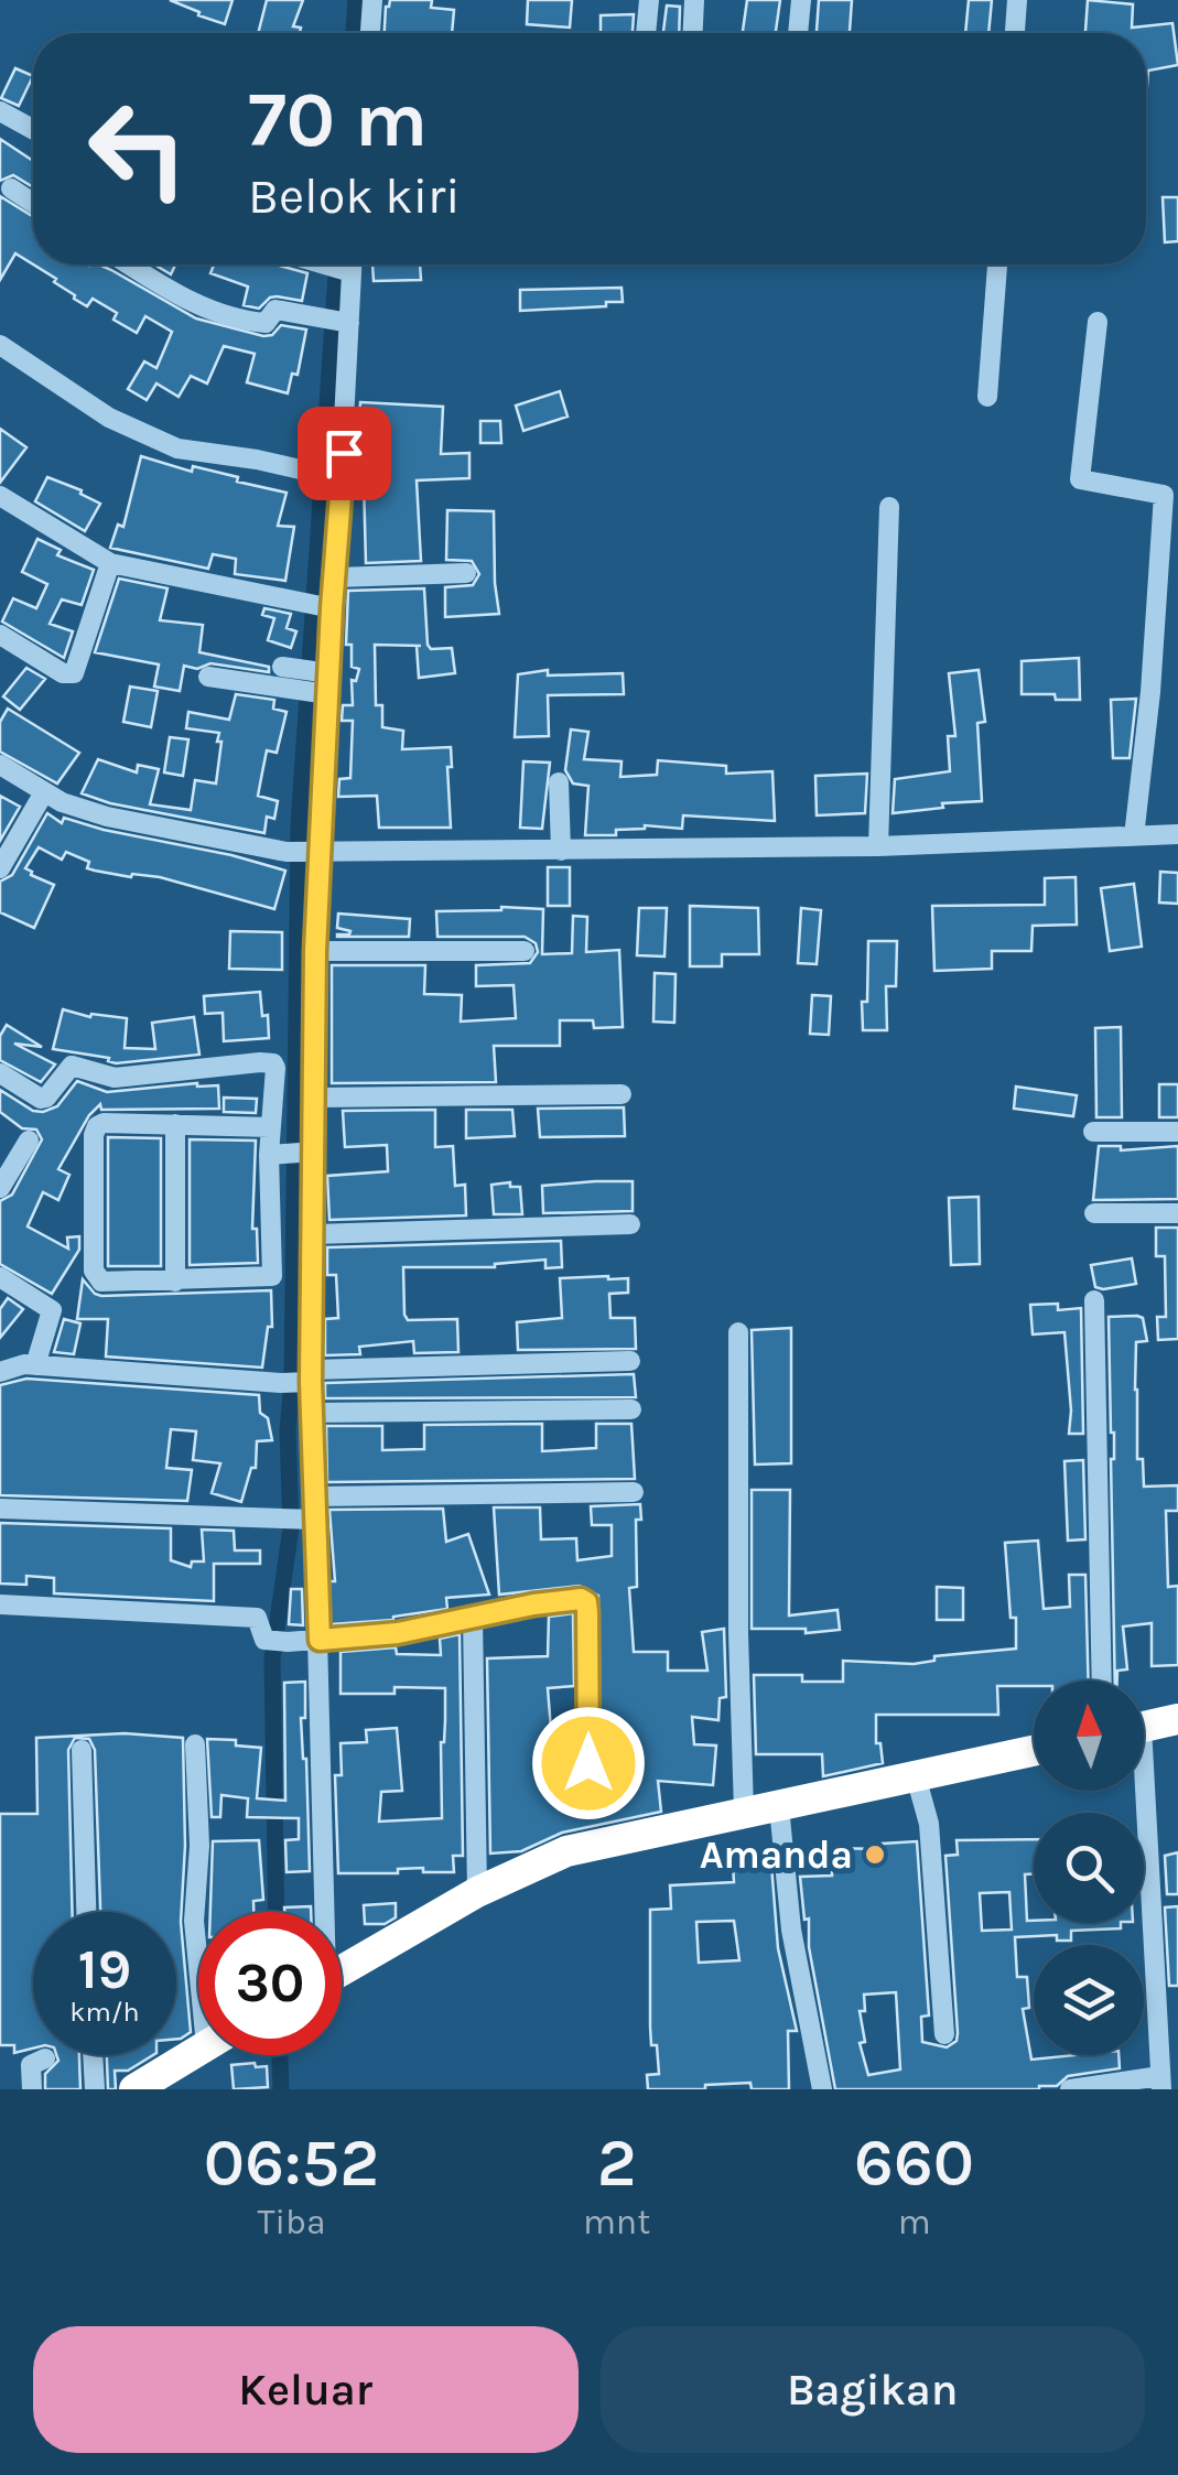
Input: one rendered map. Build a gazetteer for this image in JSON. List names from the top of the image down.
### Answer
{
  "places": ["Amanda"],
  "north": "top",
  "page": {
    "turn": ["70 m", "Belok kiri"],
    "speed": "19 km/h",
    "limit": "30",
    "eta": [
      "06:52",
      "Tiba",
      "2",
      "mnt",
      "660",
      "m"
    ],
    "buttons": ["Keluar", "Bagikan"]
  }
}
